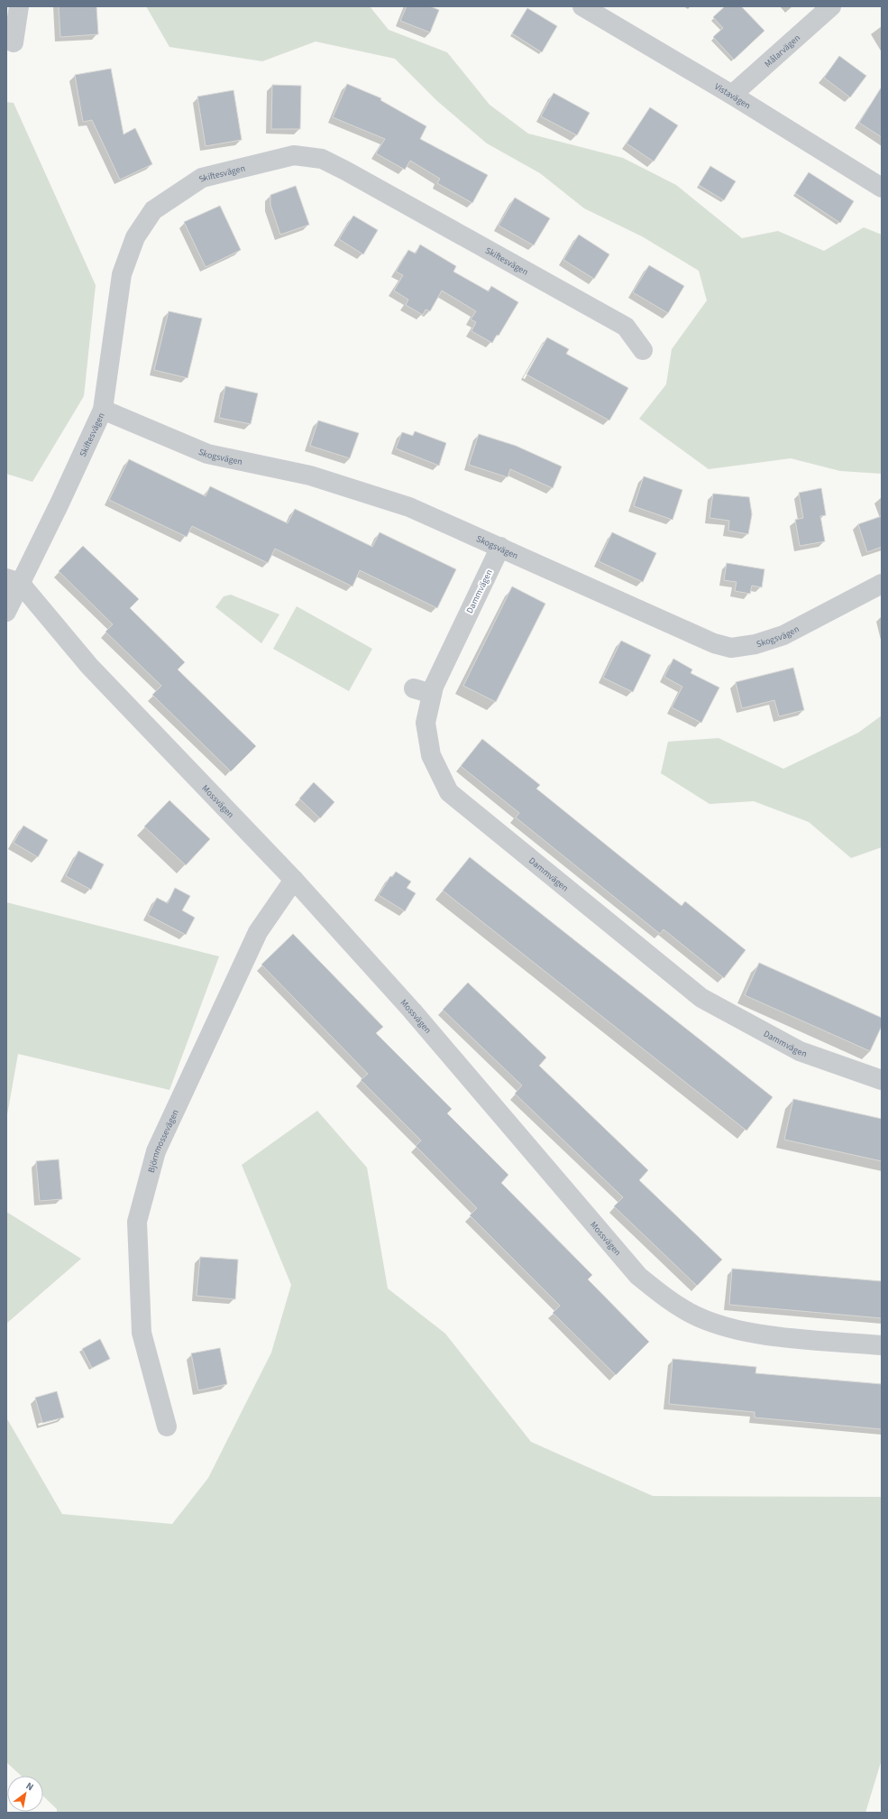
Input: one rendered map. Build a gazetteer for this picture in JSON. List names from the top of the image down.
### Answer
{
  "streets": {
    "street": [
      "Målarvägen",
      "Vistavägen",
      "Skiftesvägen",
      "Skogsvägen",
      "Dammvägen",
      "Mossvägen",
      "Björnmossevägen"
    ]
  },
  "crossings": [
    ["Målarvägen", "Vistavägen"],
    ["Skiftesvägen", "Skogsvägen"],
    ["Skiftesvägen", "Mossvägen"],
    ["Skogsvägen", "Dammvägen"],
    ["Mossvägen", "Björnmossevägen"]
  ],
  "north": "top right"
}
